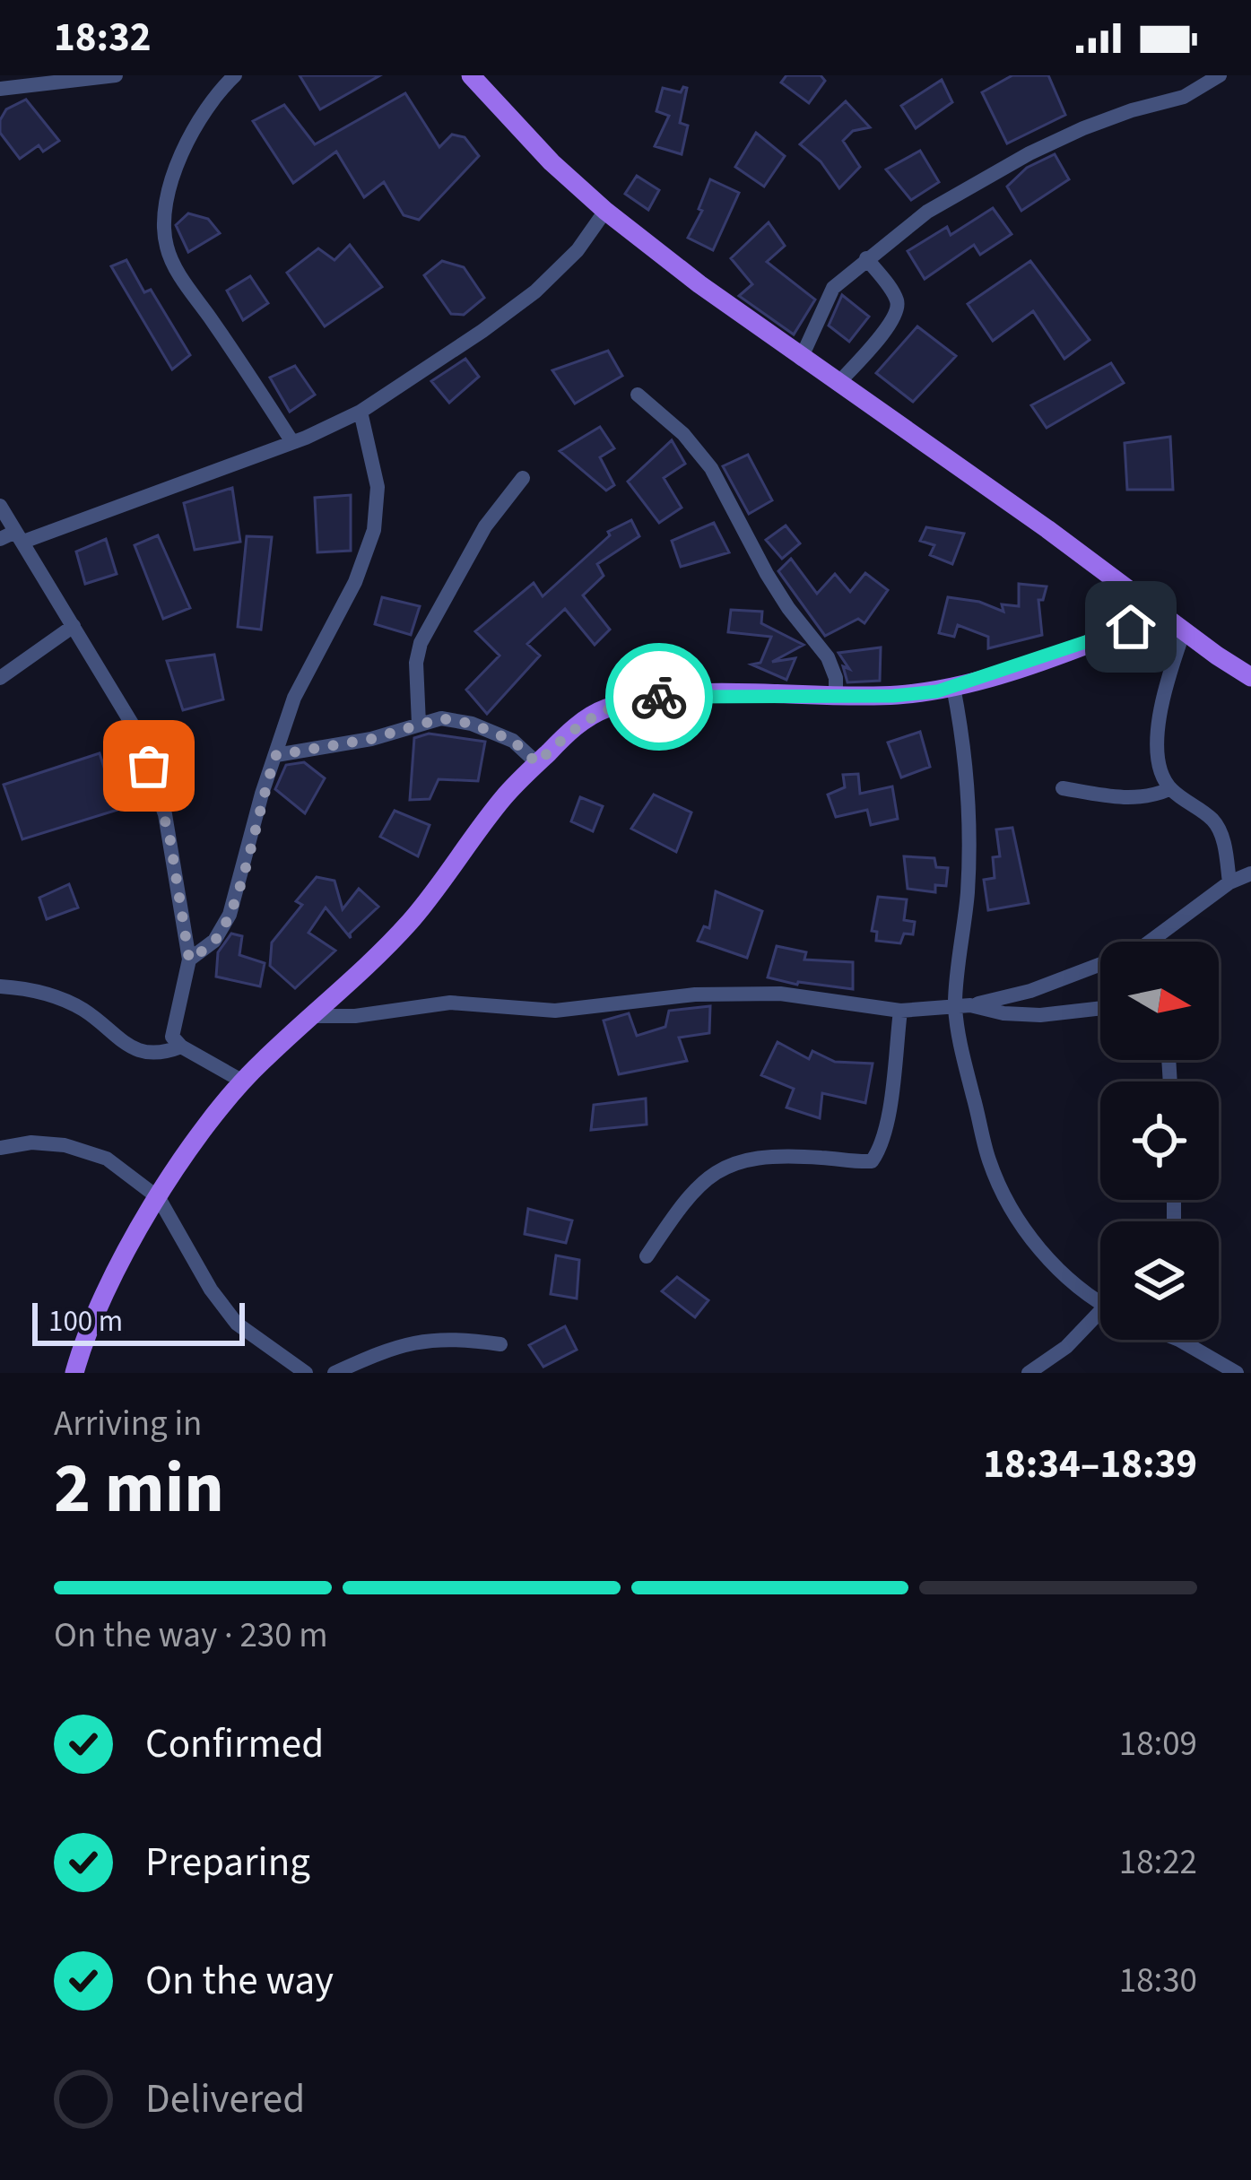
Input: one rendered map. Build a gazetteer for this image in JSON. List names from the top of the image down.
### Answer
{
  "scale_bar": "100 m",
  "north": "right",
  "page": {
    "status": "18:32",
    "scale": "100 m",
    "heading": ["2 min", "Arriving in", "18:34–18:39"],
    "bar": "On the way · 230 m",
    "list": [
      ["Confirmed", "18:09"],
      ["Preparing", "18:22"],
      ["On the way", "18:30"],
      "Delivered"
    ]
  }
}
